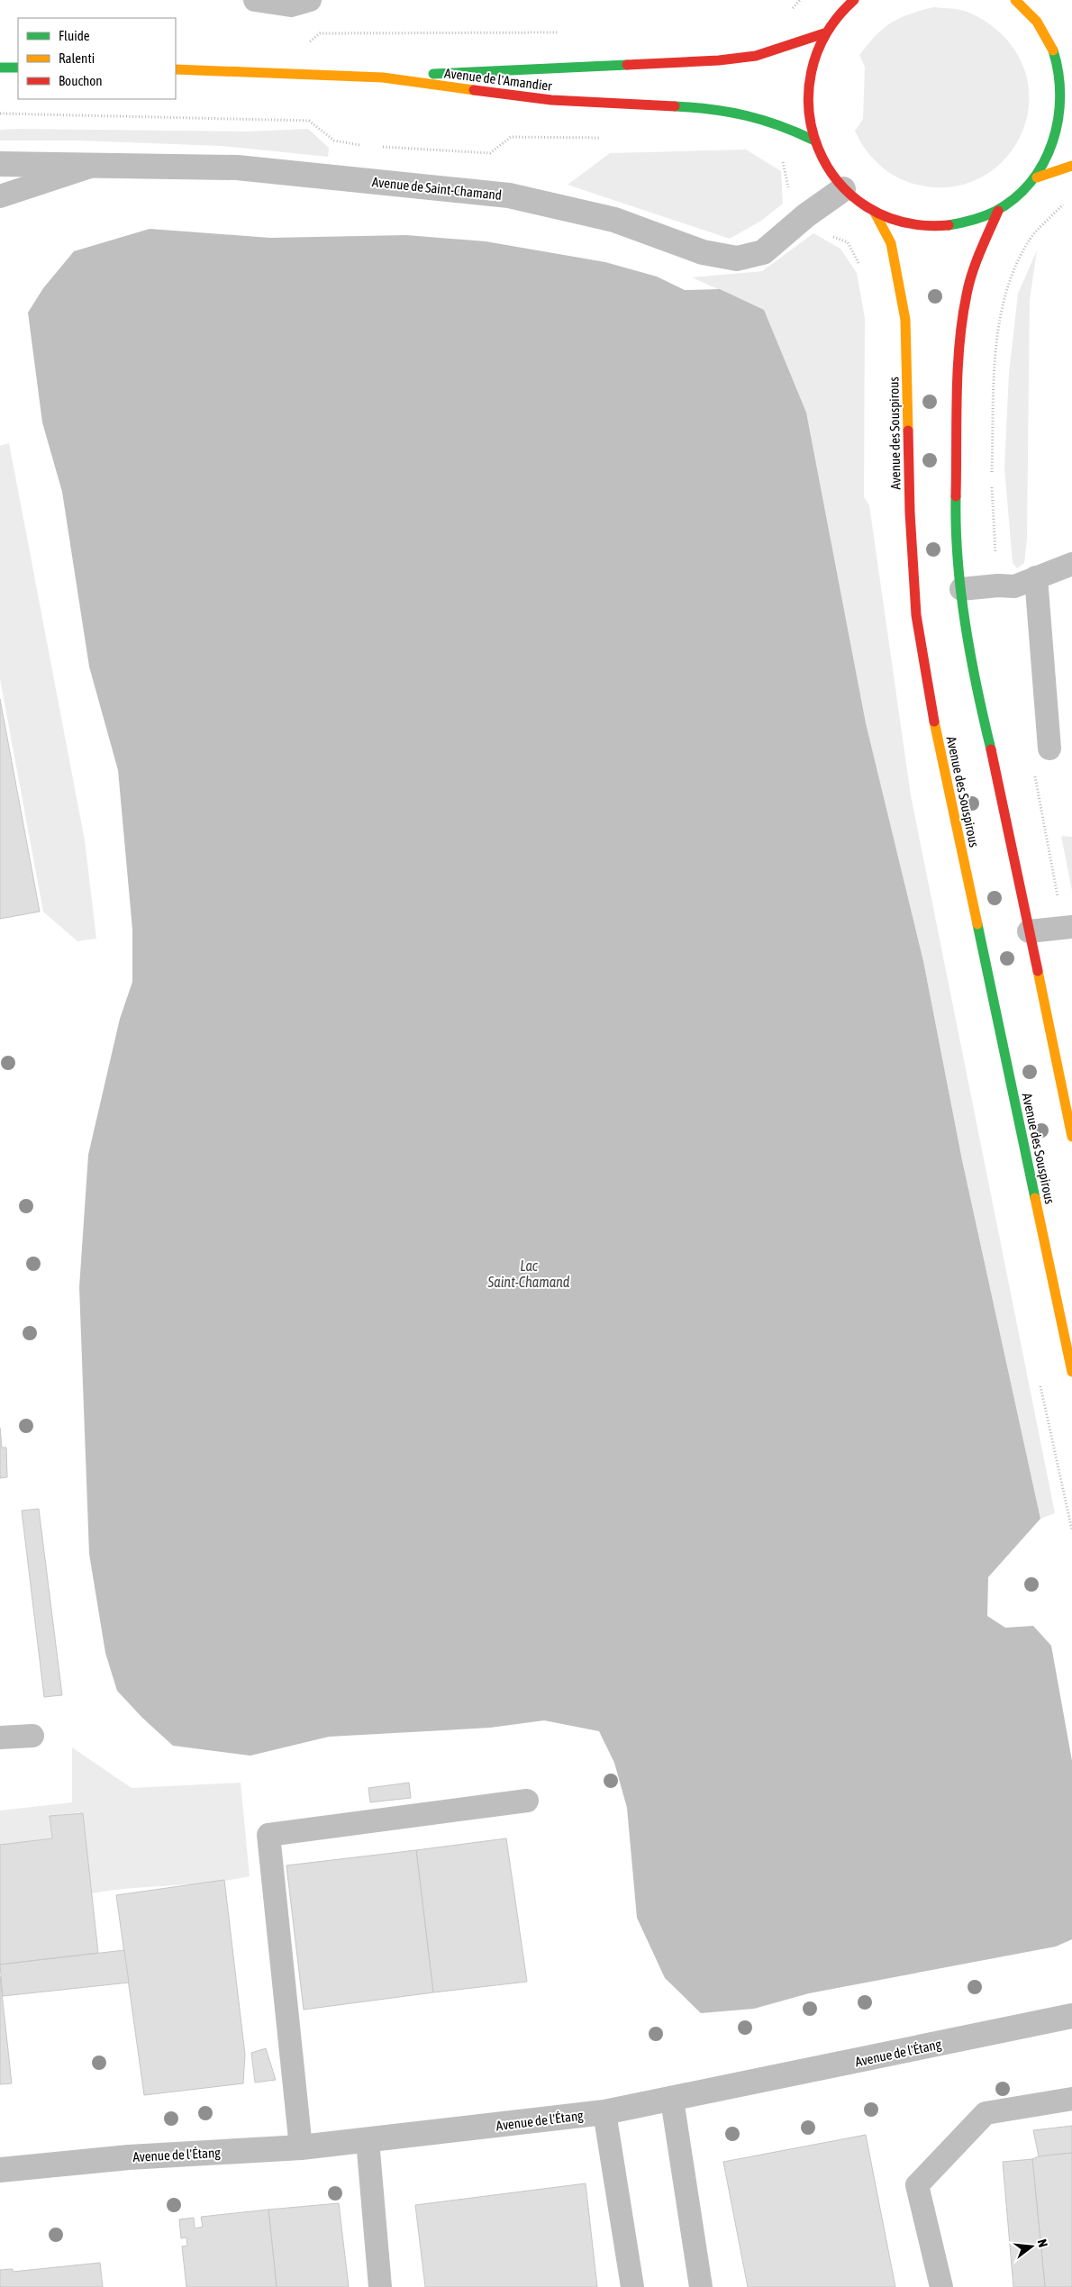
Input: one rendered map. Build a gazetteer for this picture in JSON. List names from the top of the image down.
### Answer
{
  "streets": {
    "main road": ["Avenue de l'Amandier", "Avenue des Souspirous"],
    "street": ["Avenue de Saint-Chamand", "Avenue de l'Étang"]
  },
  "water": ["Lac Saint-Chamand"],
  "legend": ["Fluide", "Ralenti", "Bouchon"],
  "north": "right"
}
